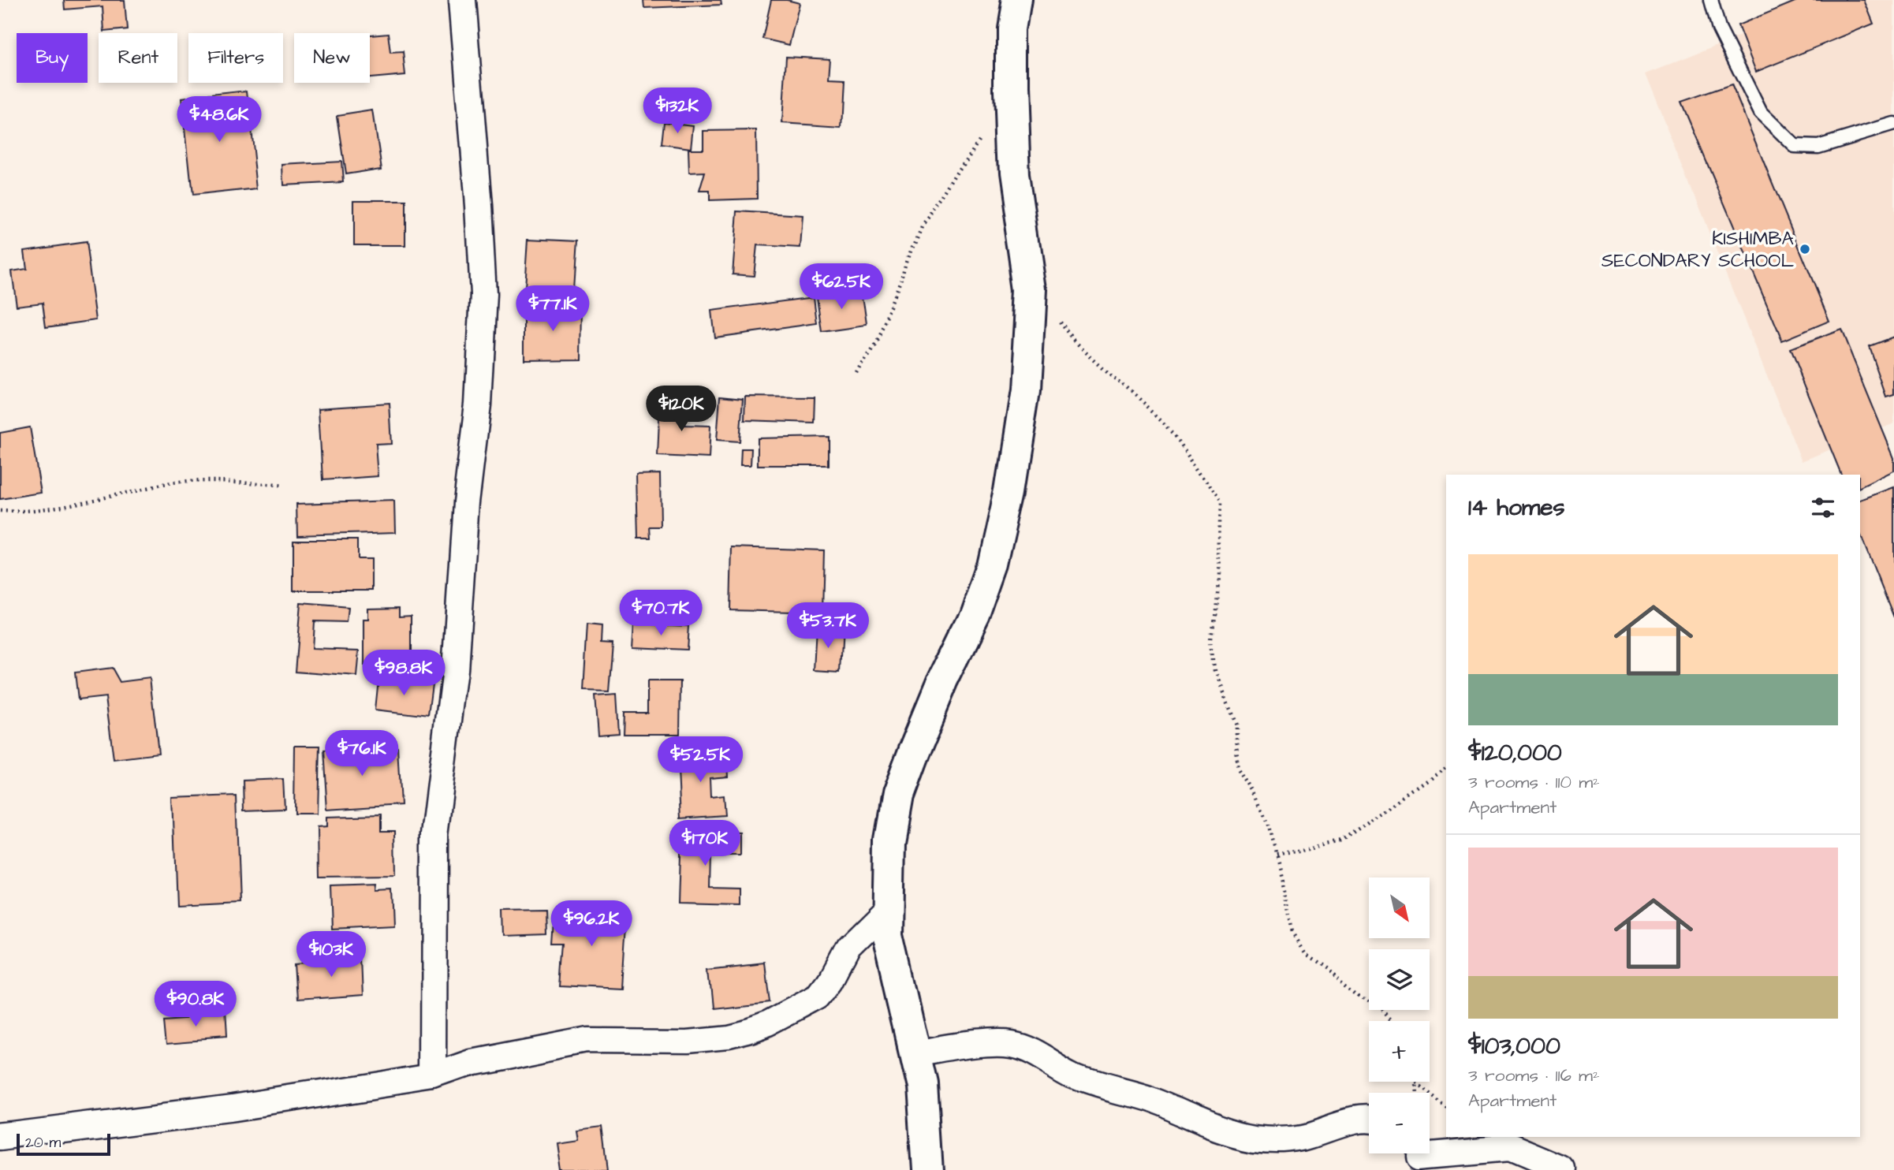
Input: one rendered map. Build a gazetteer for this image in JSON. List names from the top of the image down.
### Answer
{
  "places": ["KISHIMBA SECONDARY SCHOOL"],
  "scale_bar": "20 m",
  "north": "bottom right",
  "page": {
    "chip": [
      "Buy",
      "Rent",
      "Filters",
      "New"
    ],
    "price": [
      "$132K",
      "$48.6K",
      "$62.5K",
      "$77.1K",
      "$120K",
      "$70.7K",
      "$53.7K",
      "$98.8K",
      "$76.1K",
      "$52.5K",
      "$170K",
      "$96.2K",
      "$103K",
      "$90.8K"
    ],
    "heading": "14 homes",
    "list": [
      {
        "name": "$120,000",
        "note": "3 rooms · 110 m² · Apartment"
      },
      {
        "name": "$103,000",
        "note": "3 rooms · 116 m² · Apartment"
      }
    ],
    "map_buttons": ["+", "−"],
    "scale": "20 m"
  }
}
